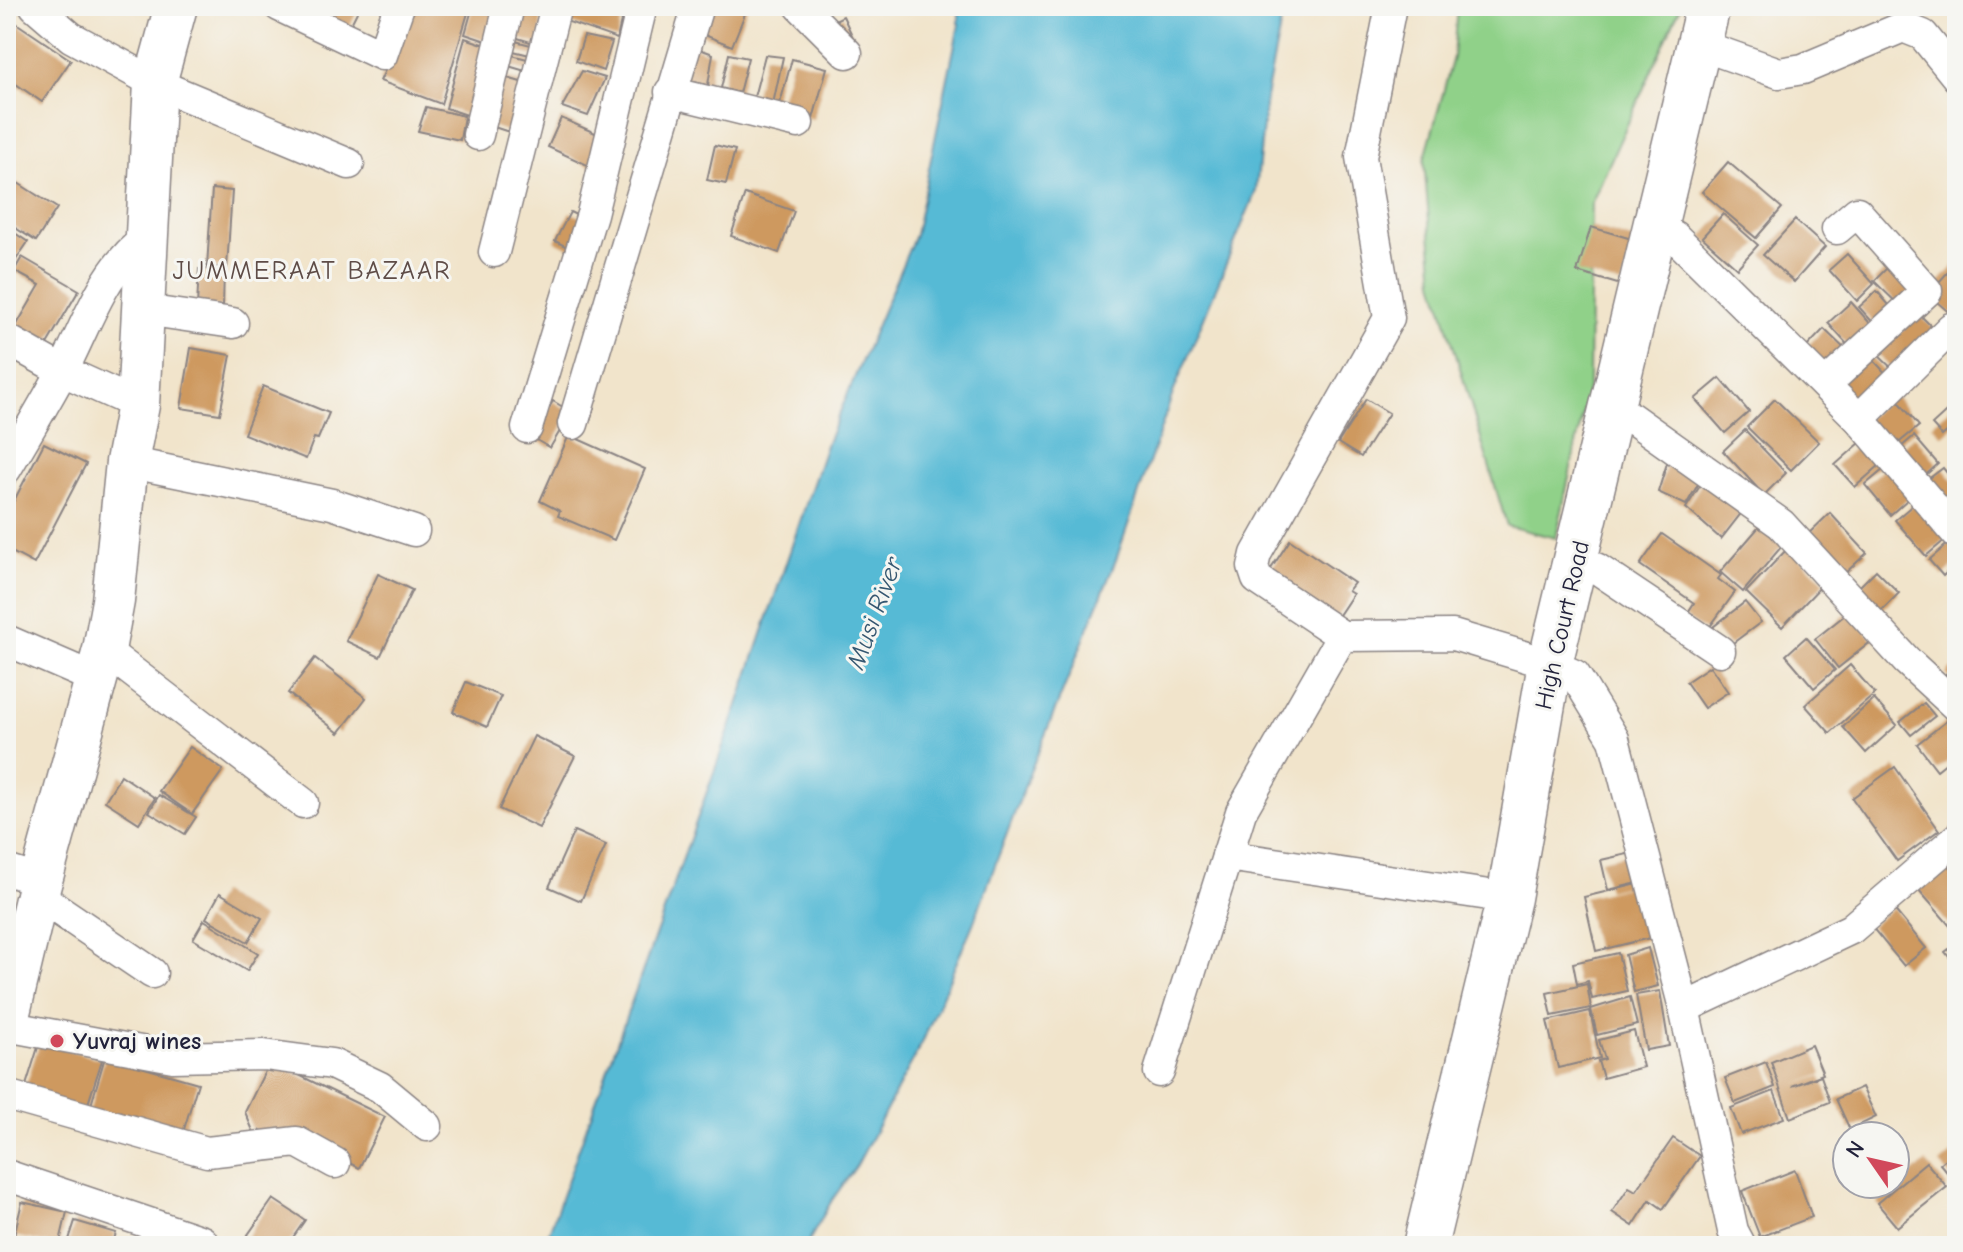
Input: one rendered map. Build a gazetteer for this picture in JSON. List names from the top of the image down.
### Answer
{
  "streets": {
    "highway": ["High Court Road"]
  },
  "districts": ["JUMMERAAT BAZAAR"],
  "water": ["Musi River"],
  "places": ["Yuvraj wines"],
  "north": "top left"
}
